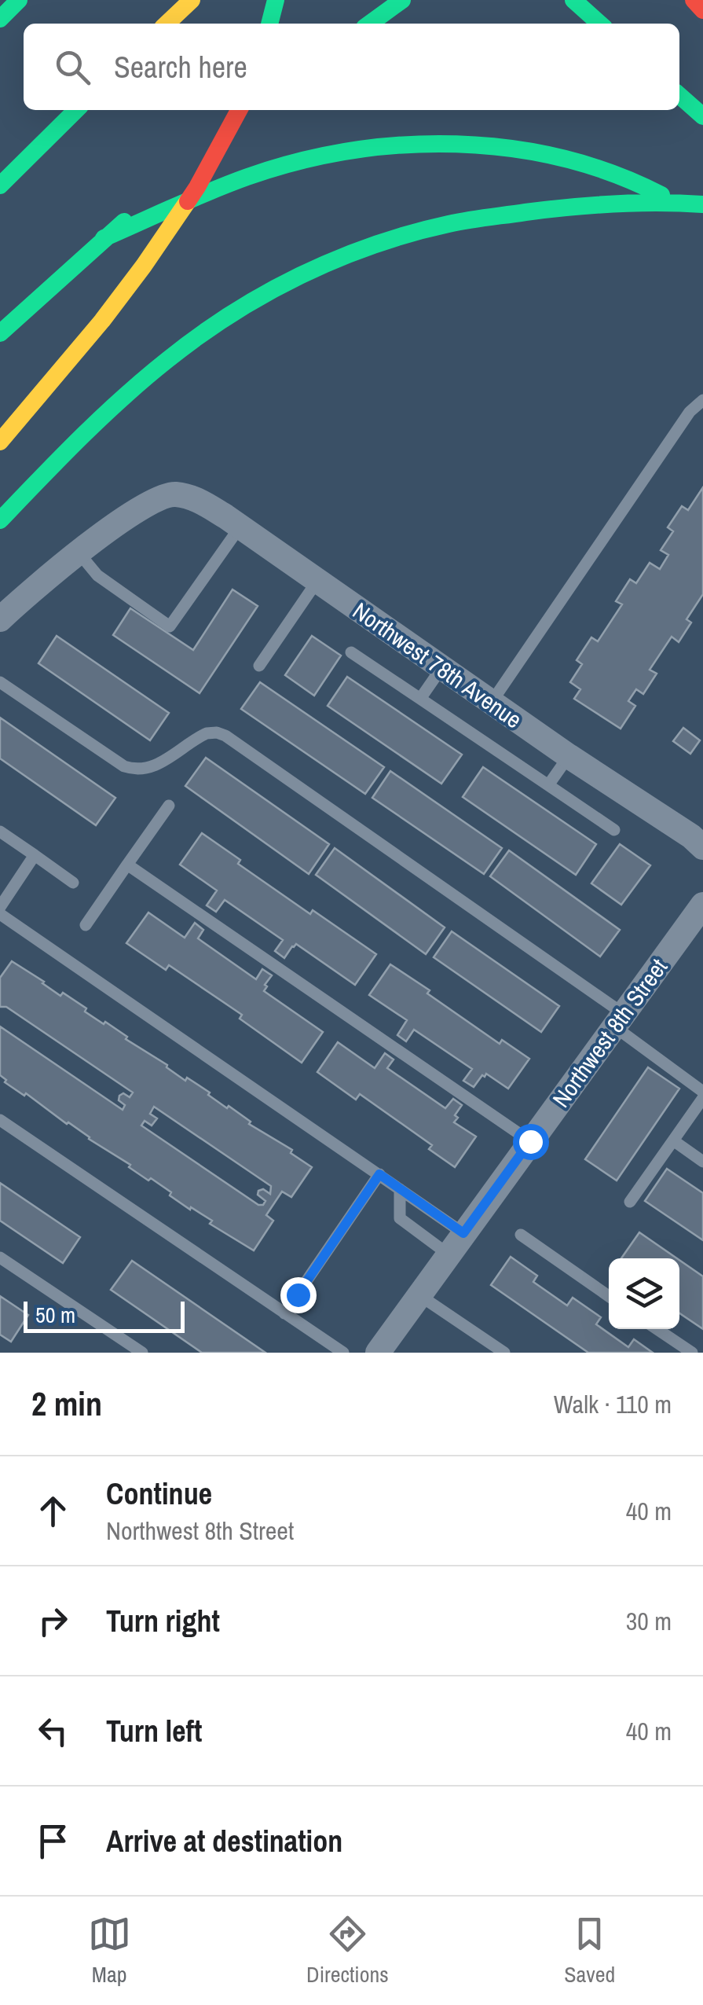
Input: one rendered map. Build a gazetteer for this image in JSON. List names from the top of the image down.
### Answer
{
  "streets": {
    "street": ["Northwest 78th Avenue", "Northwest 8th Street"]
  },
  "scale_bar": "50 m",
  "page": {
    "search": "Search here",
    "scale": "50 m",
    "heading": ["2 min", "Walk · 110 m"],
    "list": [
      ["Continue", "Northwest 8th Street", "40 m"],
      ["Turn right", "30 m"],
      ["Turn left", "40 m"],
      "Arrive at destination"
    ],
    "nav": ["Map", "Directions", "Saved"]
  }
}
